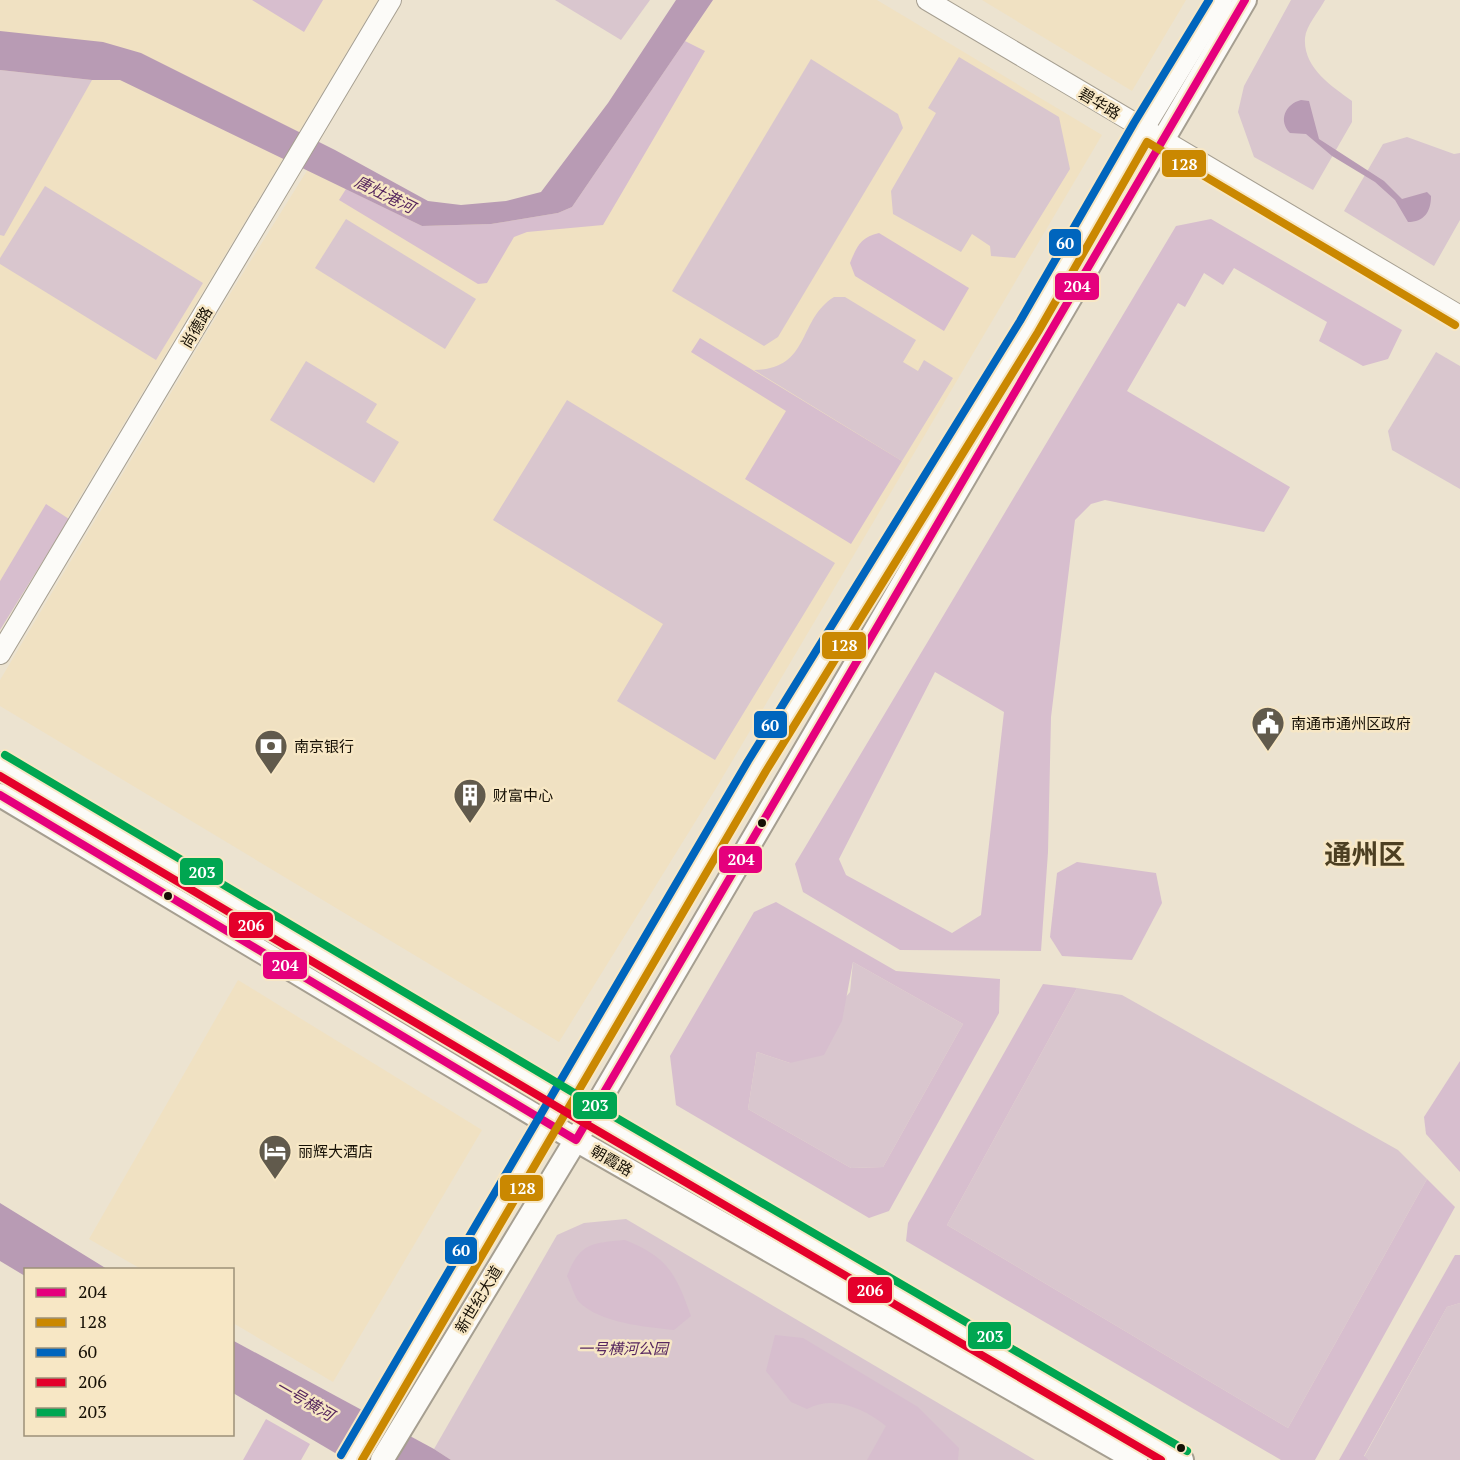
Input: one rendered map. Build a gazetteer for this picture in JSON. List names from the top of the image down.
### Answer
{
  "streets": {
    "main road": ["朝霞路", "新世纪大道"],
    "street": ["碧华路", "尚德路"]
  },
  "crossings": [
    ["朝霞路", "新世纪大道"]
  ],
  "districts": ["通州区"],
  "water": ["唐灶港河", "一号横河"],
  "parks": ["一号横河公园"],
  "places": {
    "public building": ["南通市通州区政府"],
    "bank": ["南京银行"],
    "building": ["财富中心"],
    "hotel": ["丽辉大酒店"]
  },
  "lines": [
    "transit line 204",
    "transit line 60",
    "transit line 128",
    "transit line 203",
    "transit line 206"
  ],
  "legend": [
    "204",
    "128",
    "60",
    "206",
    "203"
  ]
}
